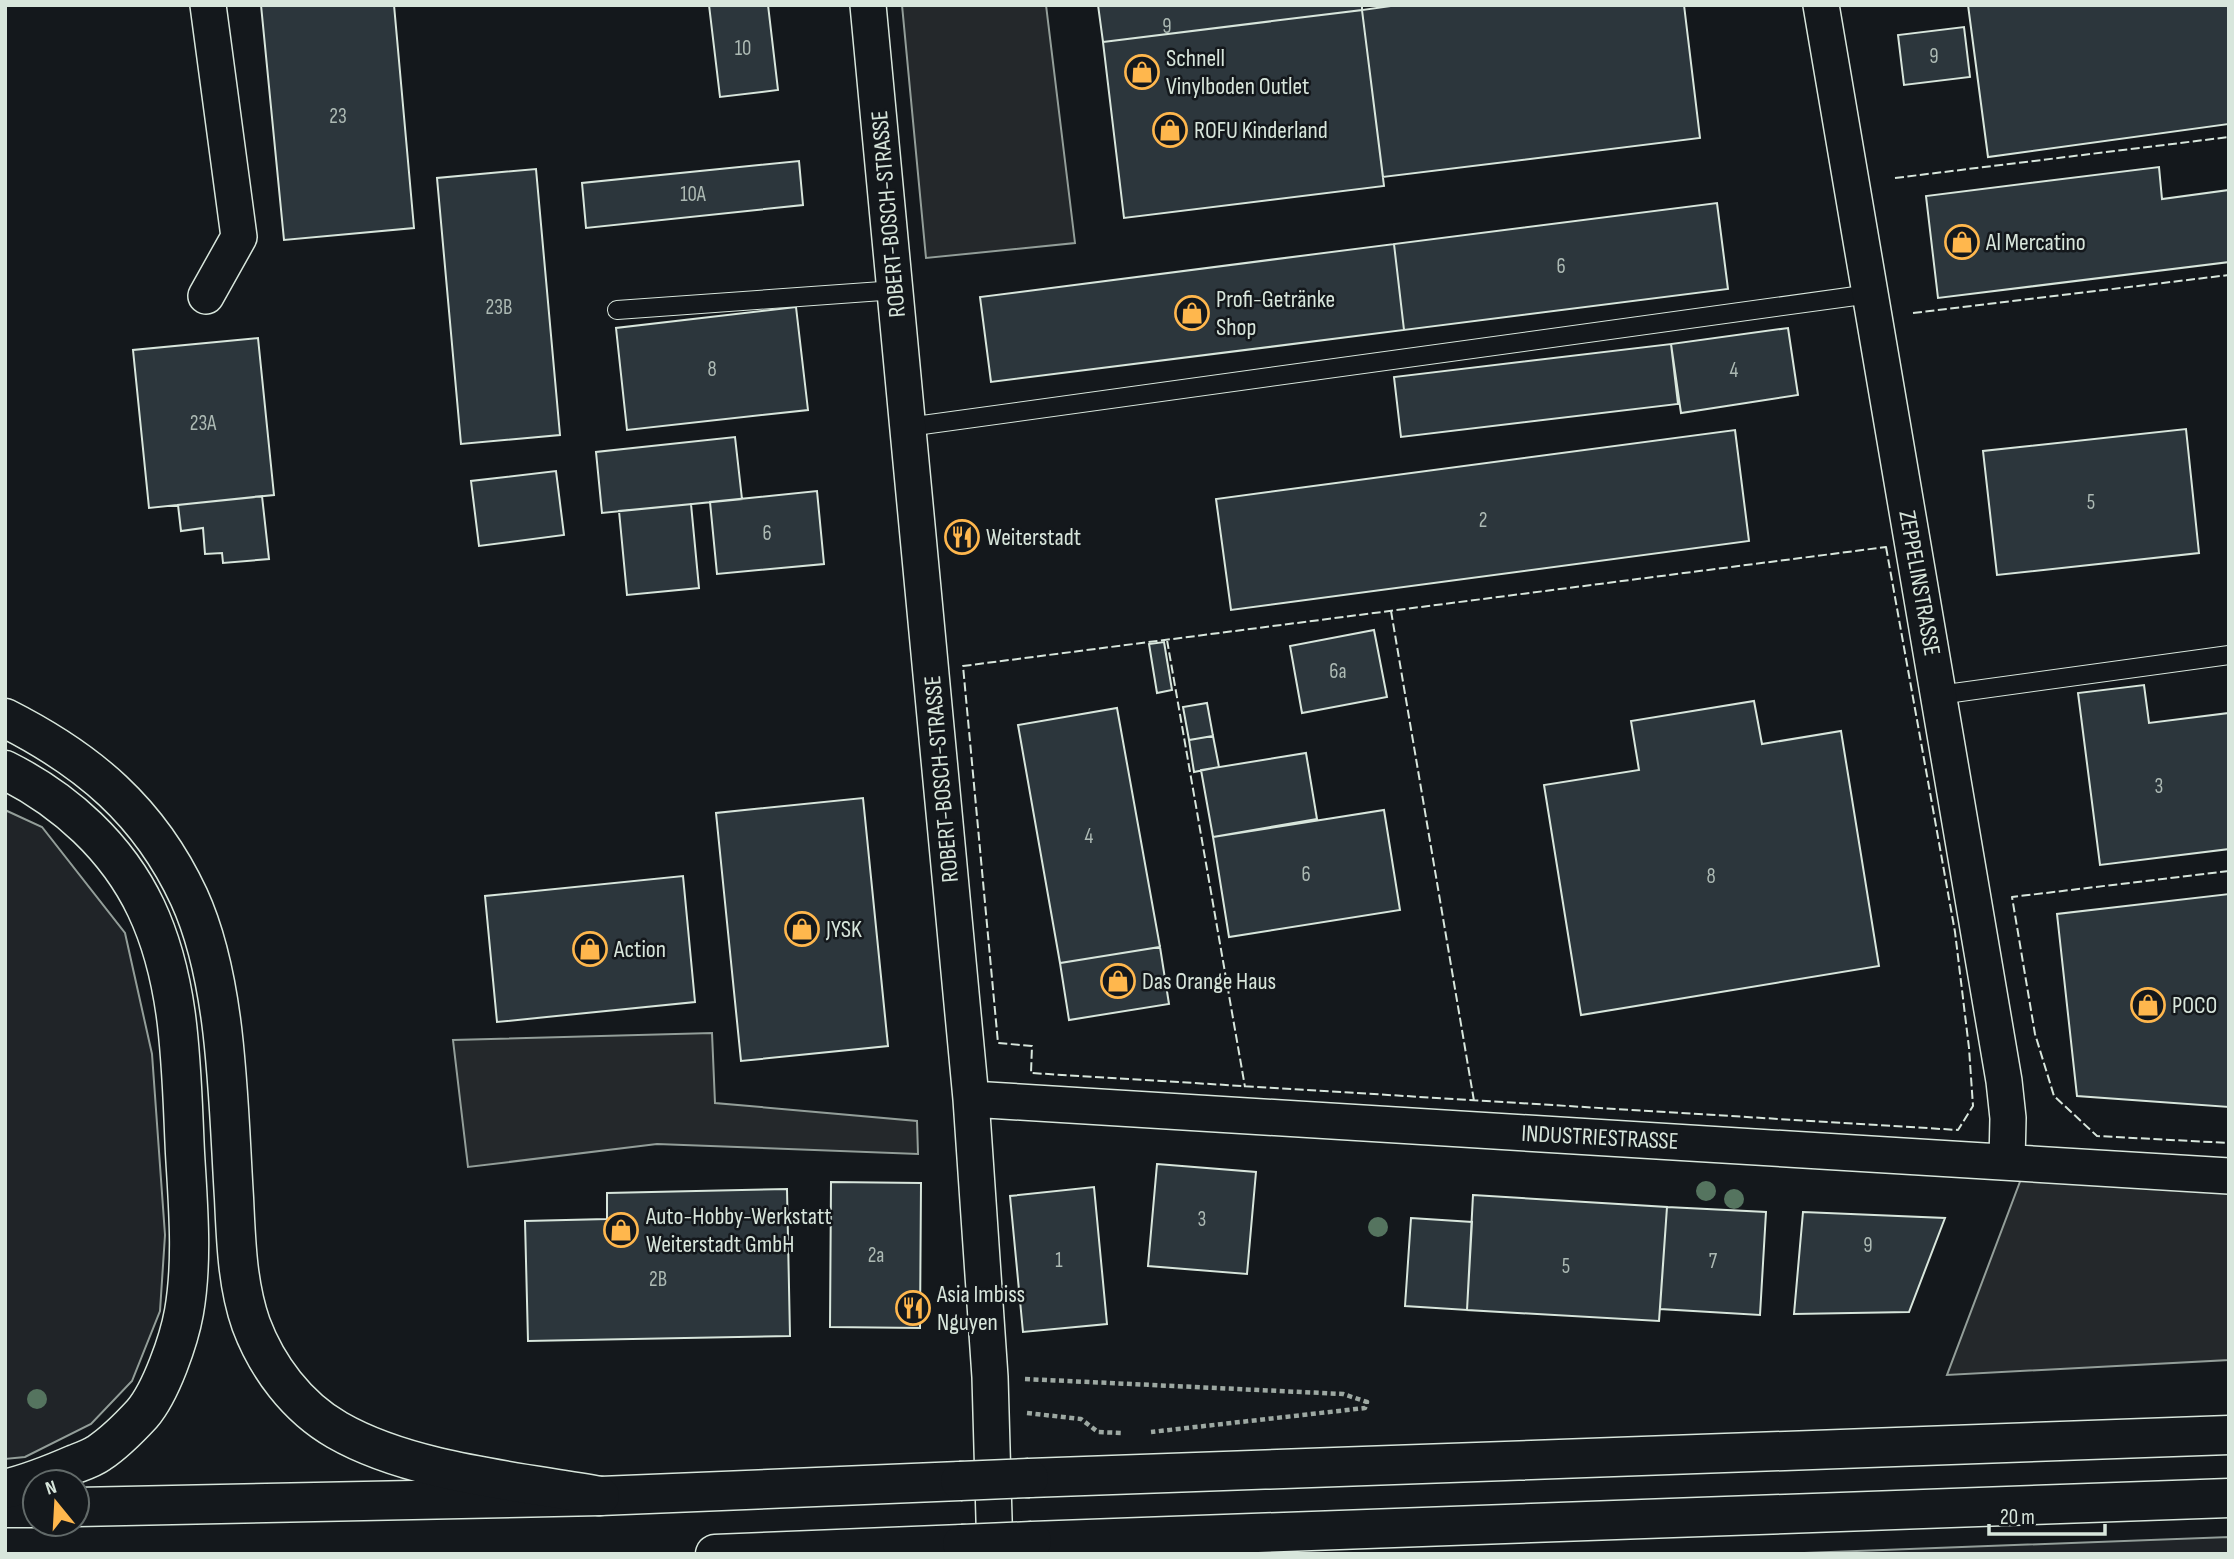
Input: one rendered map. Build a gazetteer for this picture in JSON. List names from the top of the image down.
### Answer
{
  "streets": {
    "street": ["ROBERT-BOSCH-STRASSE", "ZEPPELINSTRASSE", "INDUSTRIESTRASSE"]
  },
  "crossings": [
    ["ROBERT-BOSCH-STRASSE", "INDUSTRIESTRASSE"],
    ["ZEPPELINSTRASSE", "INDUSTRIESTRASSE"]
  ],
  "places": {
    "shop": [
      "Schnell Vinylboden Outlet",
      "ROFU Kinderland",
      "Al Mercatino",
      "Profi-Getränke Shop",
      "JYSK",
      "Action",
      "Das Orange Haus",
      "POCO",
      "Auto-Hobby-Werkstatt Weiterstadt GmbH"
    ],
    "restaurant": ["Weiterstadt", "Asia Imbiss Nguyen"]
  },
  "house_numbers": [
    "9",
    "10",
    "9",
    "23",
    "10A",
    "6",
    "23B",
    "8",
    "4",
    "23A",
    "5",
    "2",
    "6",
    "6a",
    "3",
    "4",
    "6",
    "8",
    "3",
    "9",
    "2a",
    "1",
    "7",
    "5",
    "2B"
  ],
  "scale_bar": "20 m",
  "north": "top"
}
